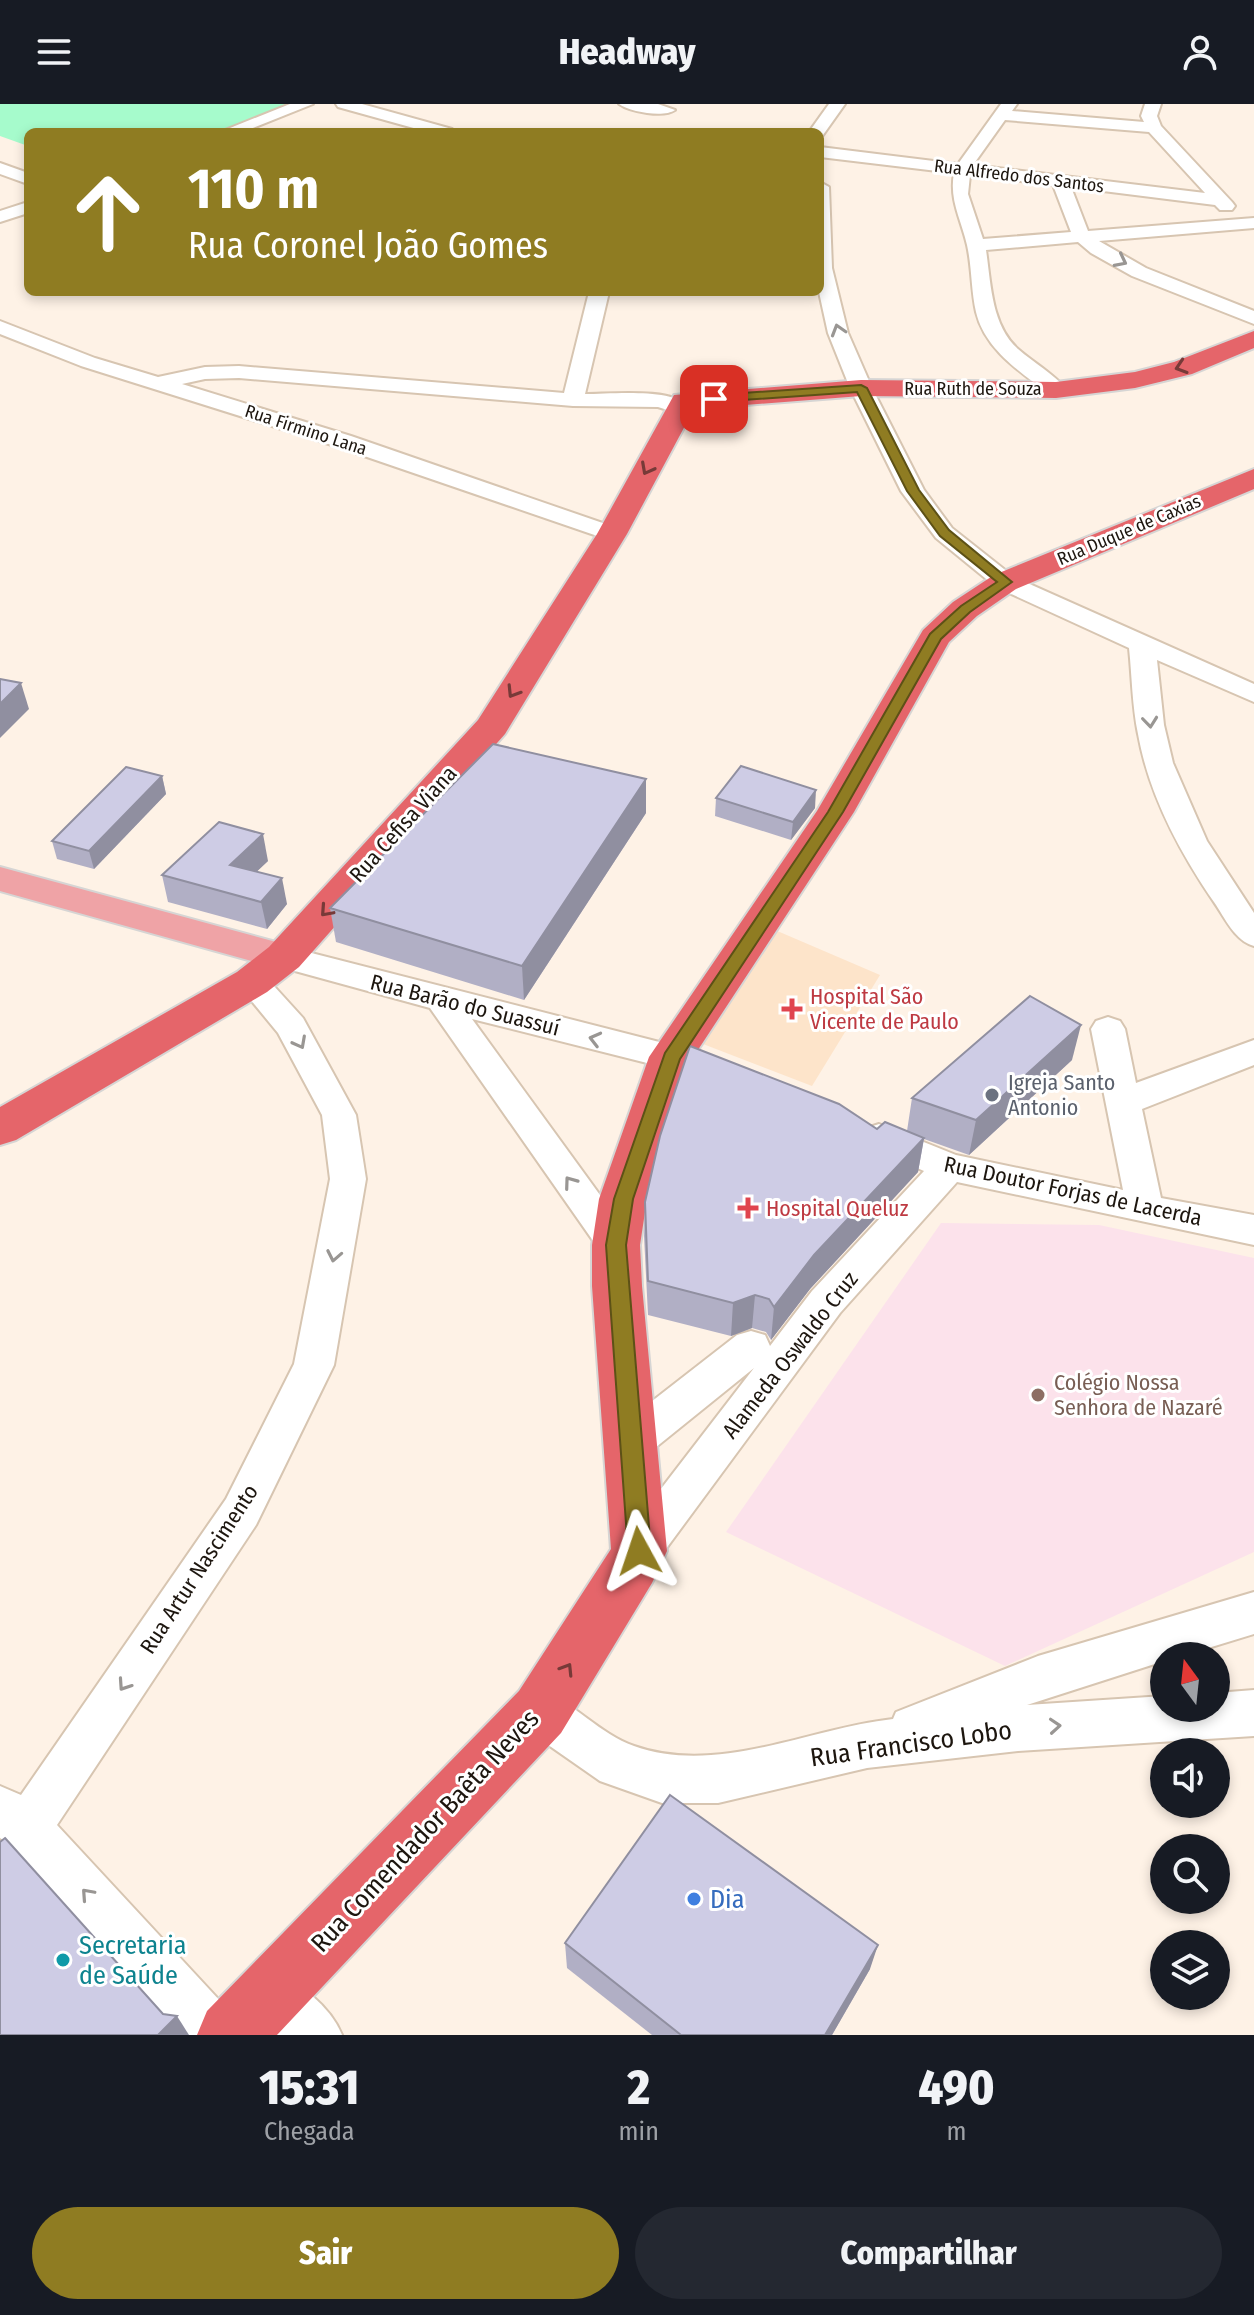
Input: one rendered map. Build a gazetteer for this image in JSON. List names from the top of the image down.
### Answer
{
  "streets": {
    "highway": [
      "Rua Ruth de Souza",
      "Rua Duque de Caxias",
      "Rua Cefisa Viana",
      "Rua Comendador Baêta Neves"
    ],
    "main road": ["Rua Barão do Suassuí"],
    "street": [
      "Rua Alfredo dos Santos",
      "Rua Firmino Lana",
      "Rua Doutor Forjas de Lacerda",
      "Alameda Oswaldo Cruz",
      "Rua Artur Nascimento",
      "Rua Francisco Lobo"
    ]
  },
  "crossings": [
    ["Rua Ruth de Souza", "Rua Firmino Lana"],
    ["Rua Ruth de Souza", "Rua Cefisa Viana"],
    ["Rua Firmino Lana", "Rua Cefisa Viana"],
    ["Rua Duque de Caxias", "Rua Barão do Suassuí"],
    ["Rua Cefisa Viana", "Rua Barão do Suassuí"],
    ["Rua Cefisa Viana", "Rua Artur Nascimento"],
    ["Rua Barão do Suassuí", "Rua Artur Nascimento"],
    ["Rua Doutor Forjas de Lacerda", "Alameda Oswaldo Cruz"],
    ["Alameda Oswaldo Cruz", "Rua Comendador Baêta Neves"],
    ["Rua Francisco Lobo", "Rua Comendador Baêta Neves"]
  ],
  "one_way": ["Rua Cefisa Viana", "Rua Artur Nascimento"],
  "places": {
    "health": ["Hospital São Vicente de Paulo", "Hospital Queluz"],
    "other": [
      "Igreja Santo Antonio",
      "Colégio Nossa Senhora de Nazaré",
      "Dia",
      "Secretaria de Saúde"
    ]
  },
  "north": "top",
  "page": {
    "header": "Headway",
    "turn": ["110 m", "Rua Coronel João Gomes"],
    "eta": [
      "15:31",
      "Chegada",
      "2",
      "min",
      "490",
      "m"
    ],
    "buttons": ["Sair", "Compartilhar"]
  }
}
